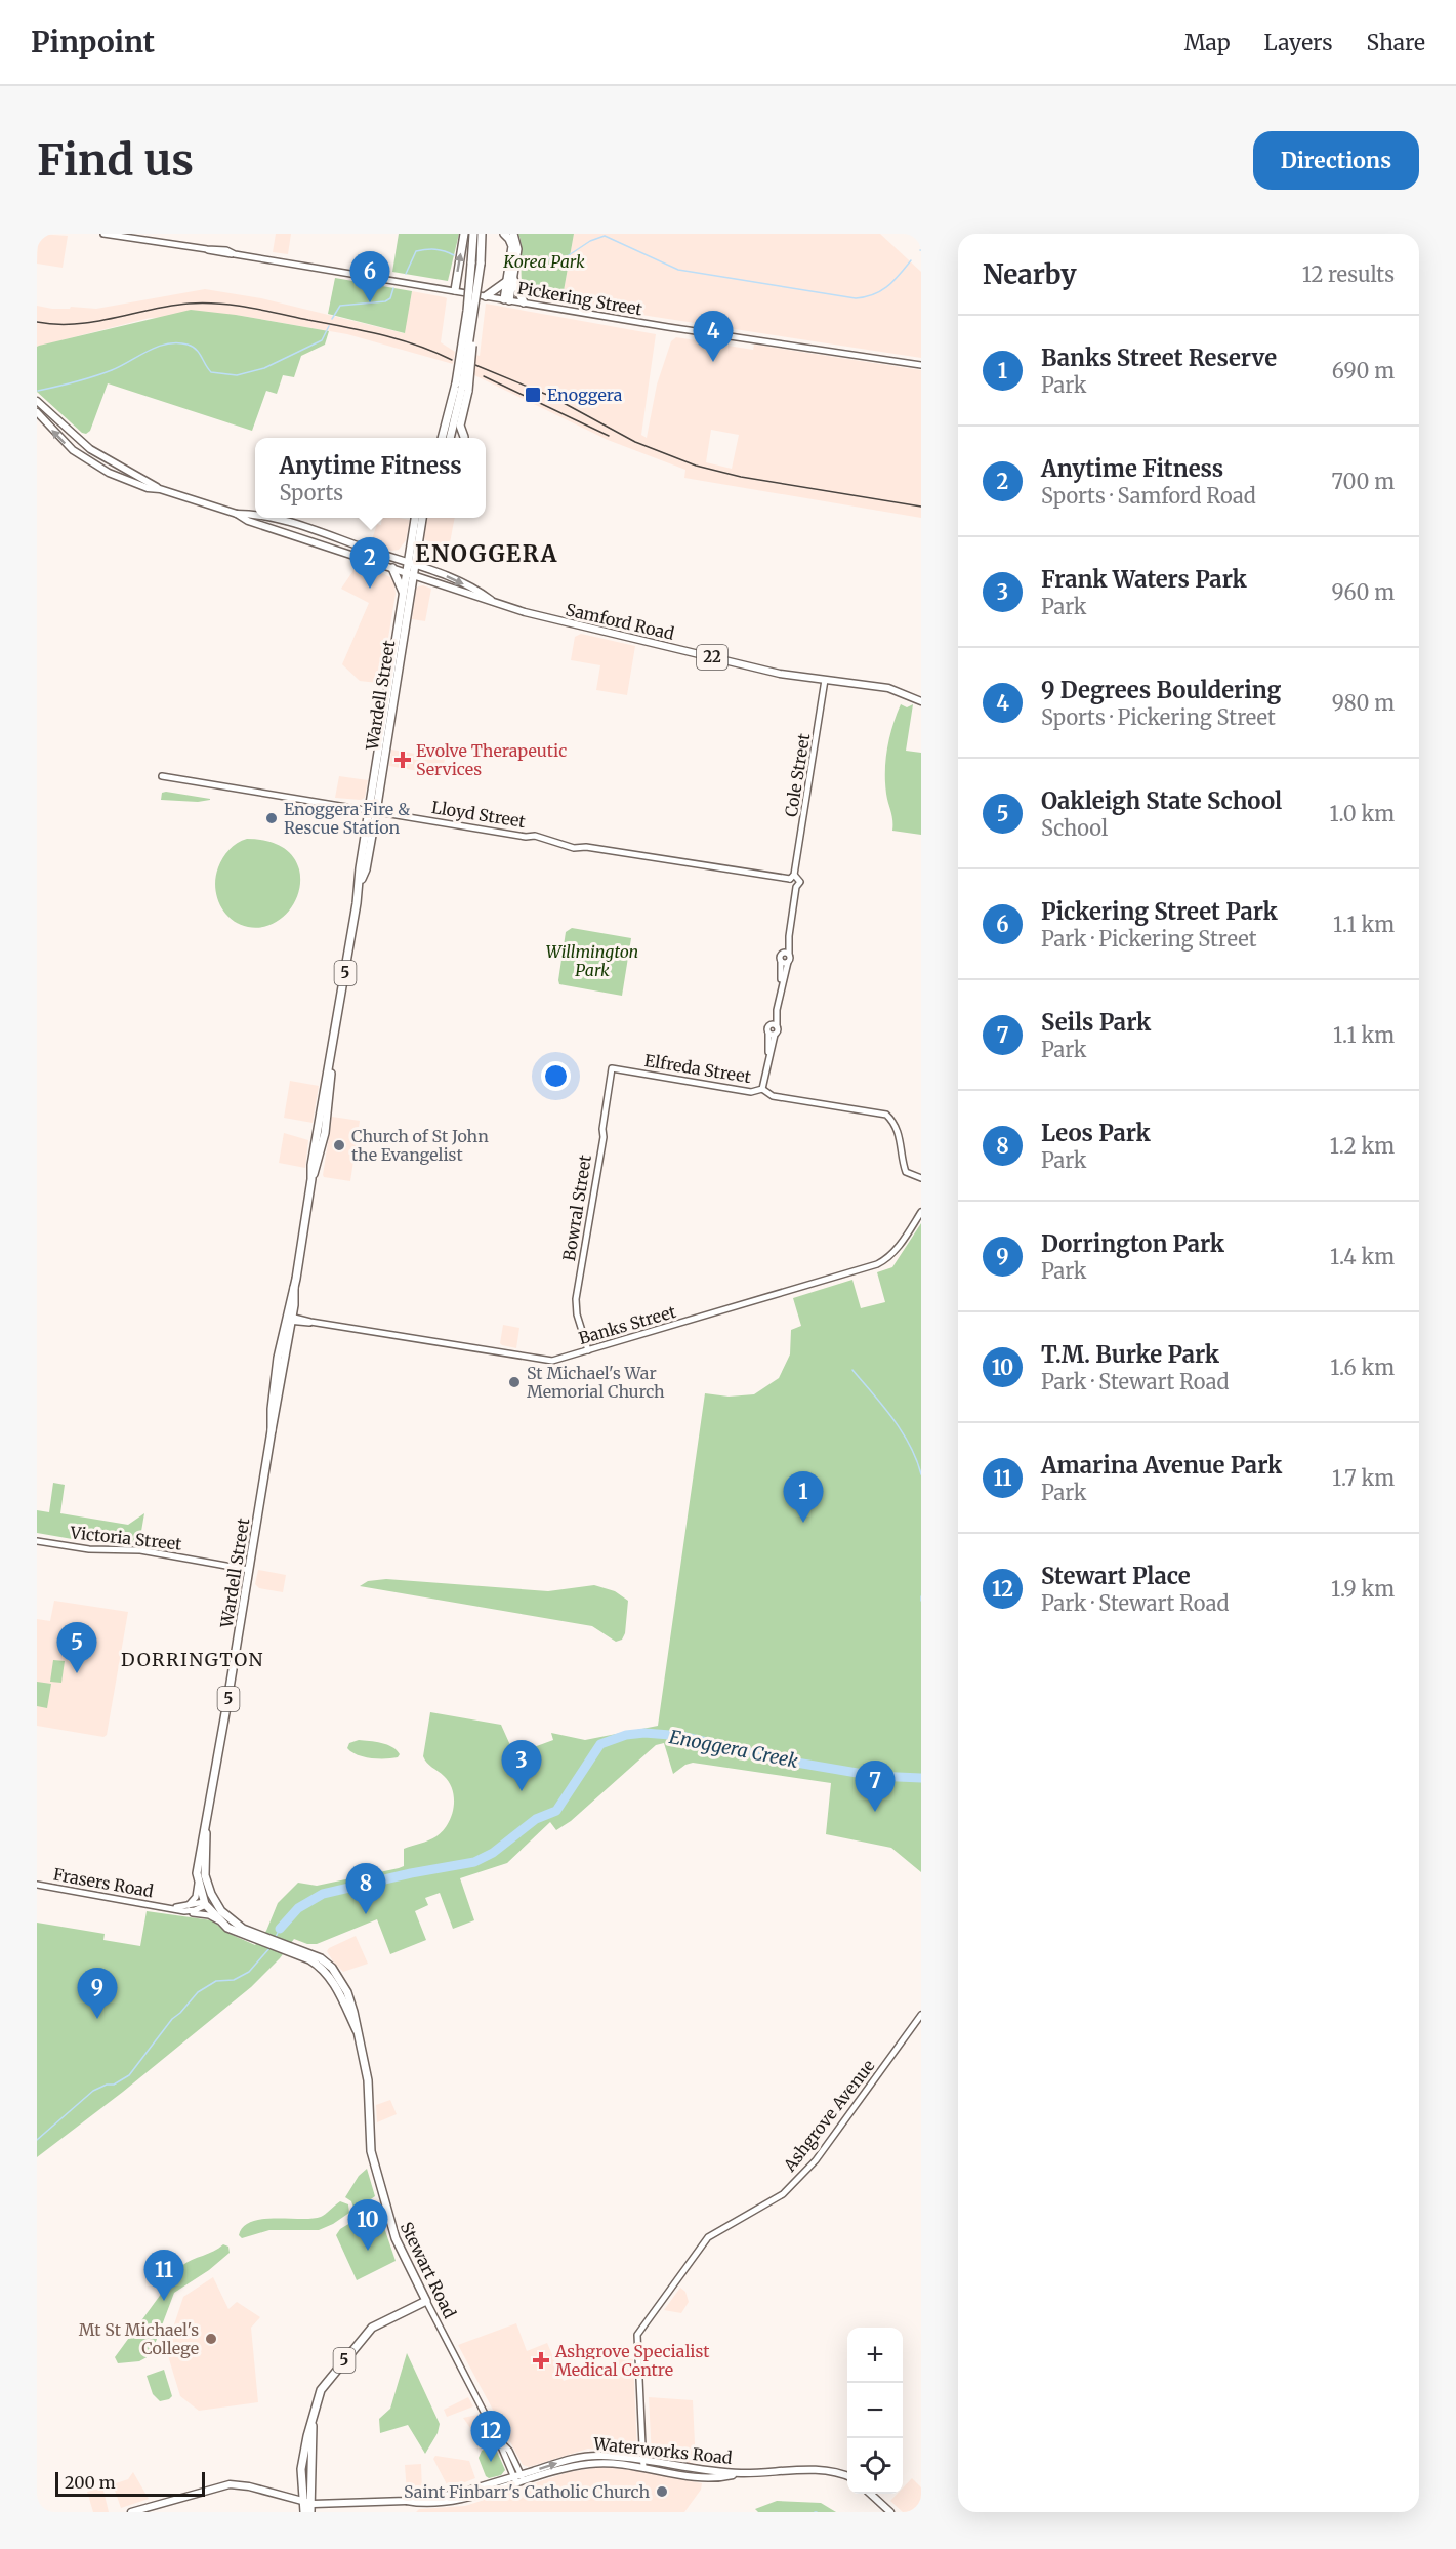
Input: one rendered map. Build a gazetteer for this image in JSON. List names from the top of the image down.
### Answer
{
  "streets": {
    "highway": ["Wardell Street", "5", "Stewart Road"],
    "main road": [
      "Pickering Street",
      "Samford Road",
      "22",
      "Cole Street",
      "Lloyd Street",
      "Elfreda Street",
      "Bowral Street",
      "Banks Street",
      "Victoria Street",
      "Frasers Road",
      "Ashgrove Avenue",
      "Waterworks Road"
    ]
  },
  "crossings": [
    ["Samford Road", "Wardell Street"],
    ["Samford Road", "Cole Street"],
    ["Wardell Street", "Lloyd Street"],
    ["Wardell Street", "Banks Street"],
    ["Wardell Street", "Victoria Street"],
    ["Wardell Street", "Frasers Road"],
    ["Wardell Street", "Stewart Road"],
    ["Cole Street", "Lloyd Street"],
    ["Cole Street", "Elfreda Street"],
    ["5", "Stewart Road"],
    ["5", "Waterworks Road"],
    ["Elfreda Street", "Bowral Street"],
    ["Bowral Street", "Banks Street"],
    ["Frasers Road", "Stewart Road"],
    ["Ashgrove Avenue", "Waterworks Road"],
    ["Stewart Road", "Waterworks Road"]
  ],
  "districts": ["ENOGGERA", "DORRINGTON"],
  "water": ["Enoggera Creek"],
  "parks": ["Korea Park", "Willmington Park"],
  "places": {
    "transit": ["Enoggera"],
    "health": ["Evolve Therapeutic Services", "Ashgrove Specialist Medical Centre"],
    "other": [
      "Enoggera Fire & Rescue Station",
      "Church of St John the Evangelist",
      "St Michael's War Memorial Church",
      "Mt St Michael's College",
      "Saint Finbarr's Catholic Church"
    ]
  },
  "scale_bar": "200 m",
  "page": {
    "header": "Pinpoint",
    "nav": ["Map", "Layers", "Share"],
    "buttons": "Directions",
    "title": "Find us",
    "heading": ["Nearby", "12 results"],
    "pins": [
      "6",
      "4",
      "2",
      "1",
      "5",
      "3",
      "7",
      "8",
      "9",
      "10",
      "11",
      "12"
    ],
    "list": [
      {
        "mark": "1",
        "name": "Banks Street Reserve",
        "note": "Park",
        "value": "690 m"
      },
      {
        "mark": "2",
        "name": "Anytime Fitness",
        "note": "Sports · Samford Road",
        "value": "700 m"
      },
      {
        "mark": "3",
        "name": "Frank Waters Park",
        "note": "Park",
        "value": "960 m"
      },
      {
        "mark": "4",
        "name": "9 Degrees Bouldering",
        "note": "Sports · Pickering Street",
        "value": "980 m"
      },
      {
        "mark": "5",
        "name": "Oakleigh State School",
        "note": "School",
        "value": "1.0 km"
      },
      {
        "mark": "6",
        "name": "Pickering Street Park",
        "note": "Park · Pickering Street",
        "value": "1.1 km"
      },
      {
        "mark": "7",
        "name": "Seils Park",
        "note": "Park",
        "value": "1.1 km"
      },
      {
        "mark": "8",
        "name": "Leos Park",
        "note": "Park",
        "value": "1.2 km"
      },
      {
        "mark": "9",
        "name": "Dorrington Park",
        "note": "Park",
        "value": "1.4 km"
      },
      {
        "mark": "10",
        "name": "T.M. Burke Park",
        "note": "Park · Stewart Road",
        "value": "1.6 km"
      },
      {
        "mark": "11",
        "name": "Amarina Avenue Park",
        "note": "Park",
        "value": "1.7 km"
      },
      {
        "mark": "12",
        "name": "Stewart Place",
        "note": "Park · Stewart Road",
        "value": "1.9 km"
      }
    ],
    "popup": ["Anytime Fitness", "Sports"],
    "map_buttons": ["+", "−"],
    "scale": "200 m"
  }
}
